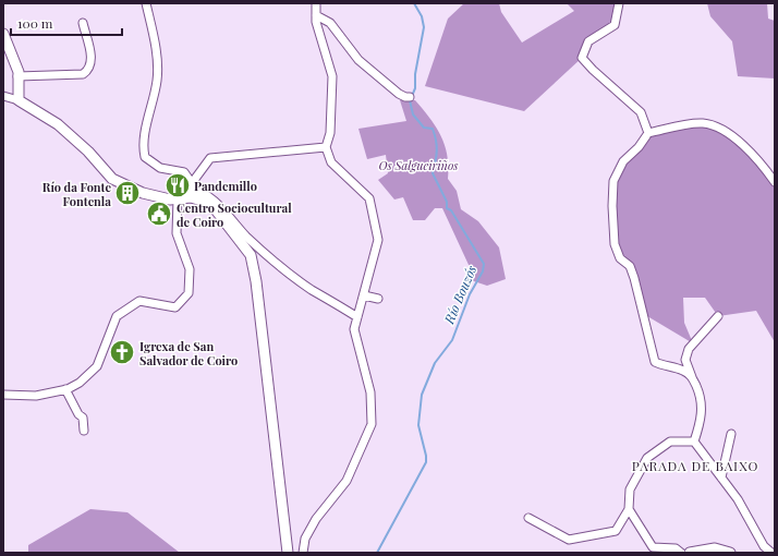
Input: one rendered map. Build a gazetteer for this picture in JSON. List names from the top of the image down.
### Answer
{
  "districts": ["PARADA DE BAIXO"],
  "water": ["Río Bouzós"],
  "parks": ["Os Salgueiriños"],
  "places": {
    "restaurant": ["Pandemillo"],
    "building": ["Río da Fonte Fontenla"],
    "public building": ["Centro Sociocultural de Coiro"],
    "church": ["Igrexa de San Salvador de Coiro"]
  },
  "scale_bar": "100 m"
}
